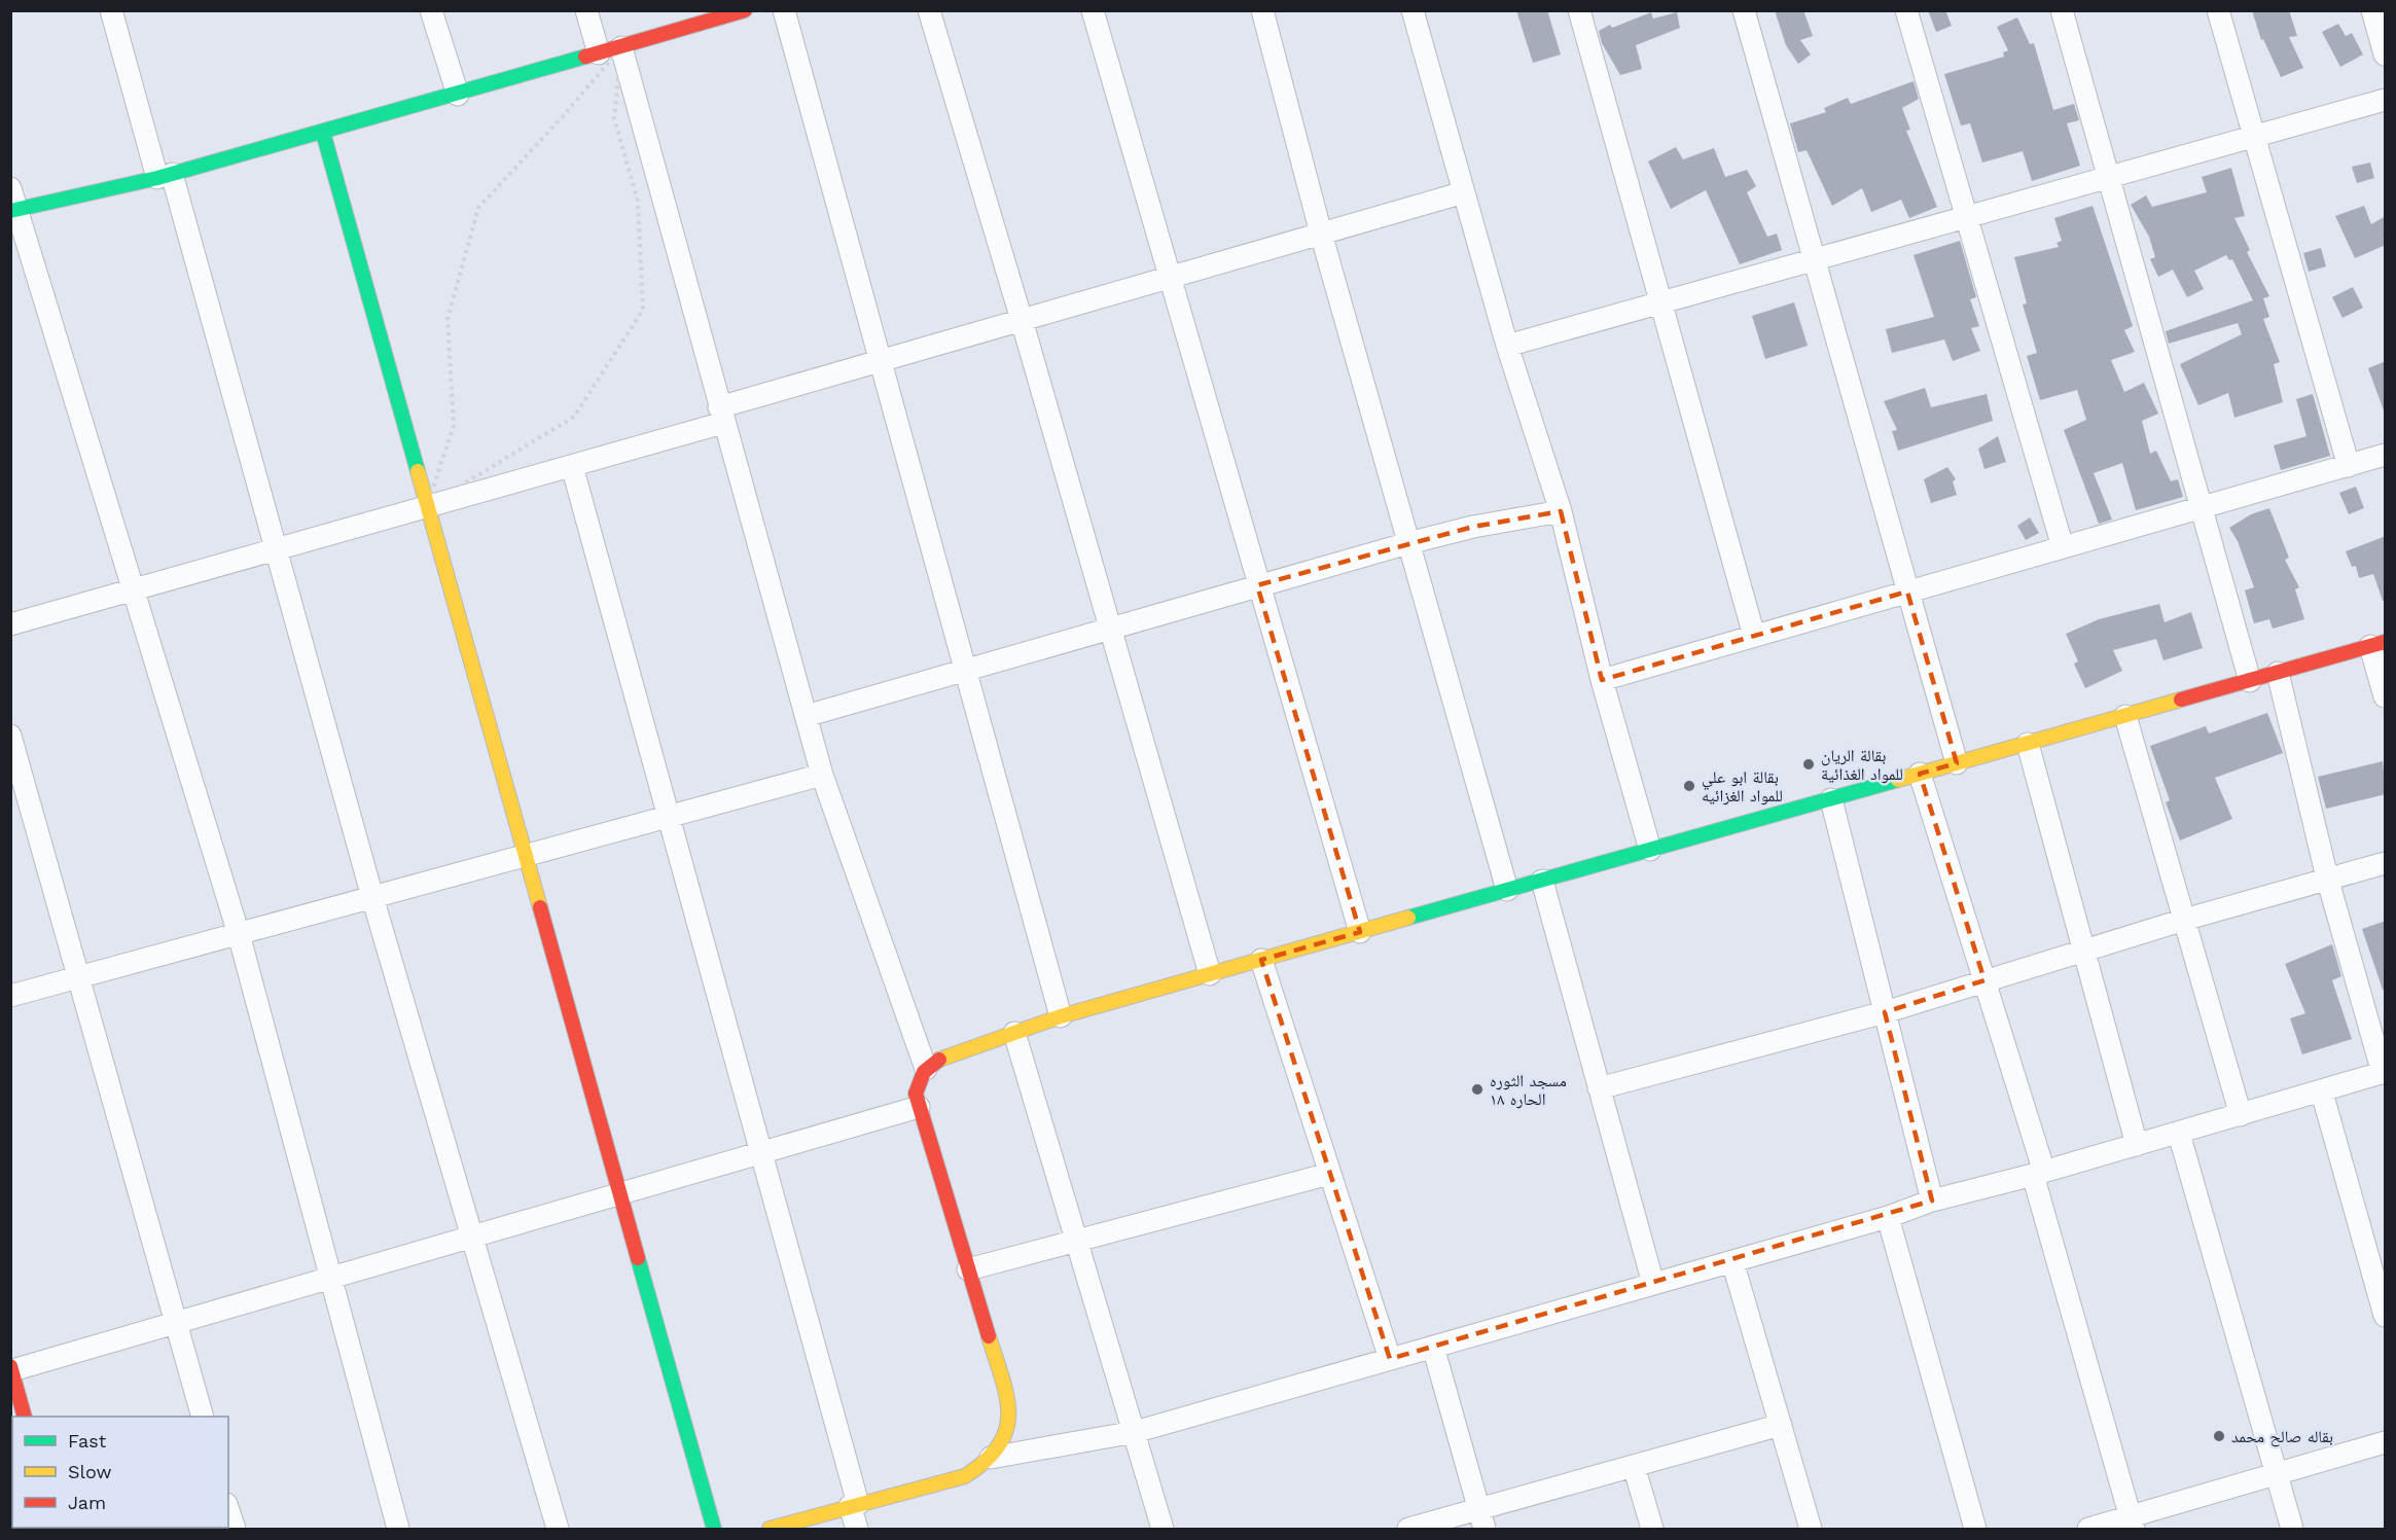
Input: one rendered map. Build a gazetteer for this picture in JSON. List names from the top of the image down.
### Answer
{
  "places": [
    "بقالة الريان للمواد الغذائية",
    "بقالة ابو علي للمواد الغزائيه",
    "مسجد الثوره الحاره ١٨",
    "بقاله صالح محمد"
  ],
  "legend": ["Fast", "Slow", "Jam"]
}
